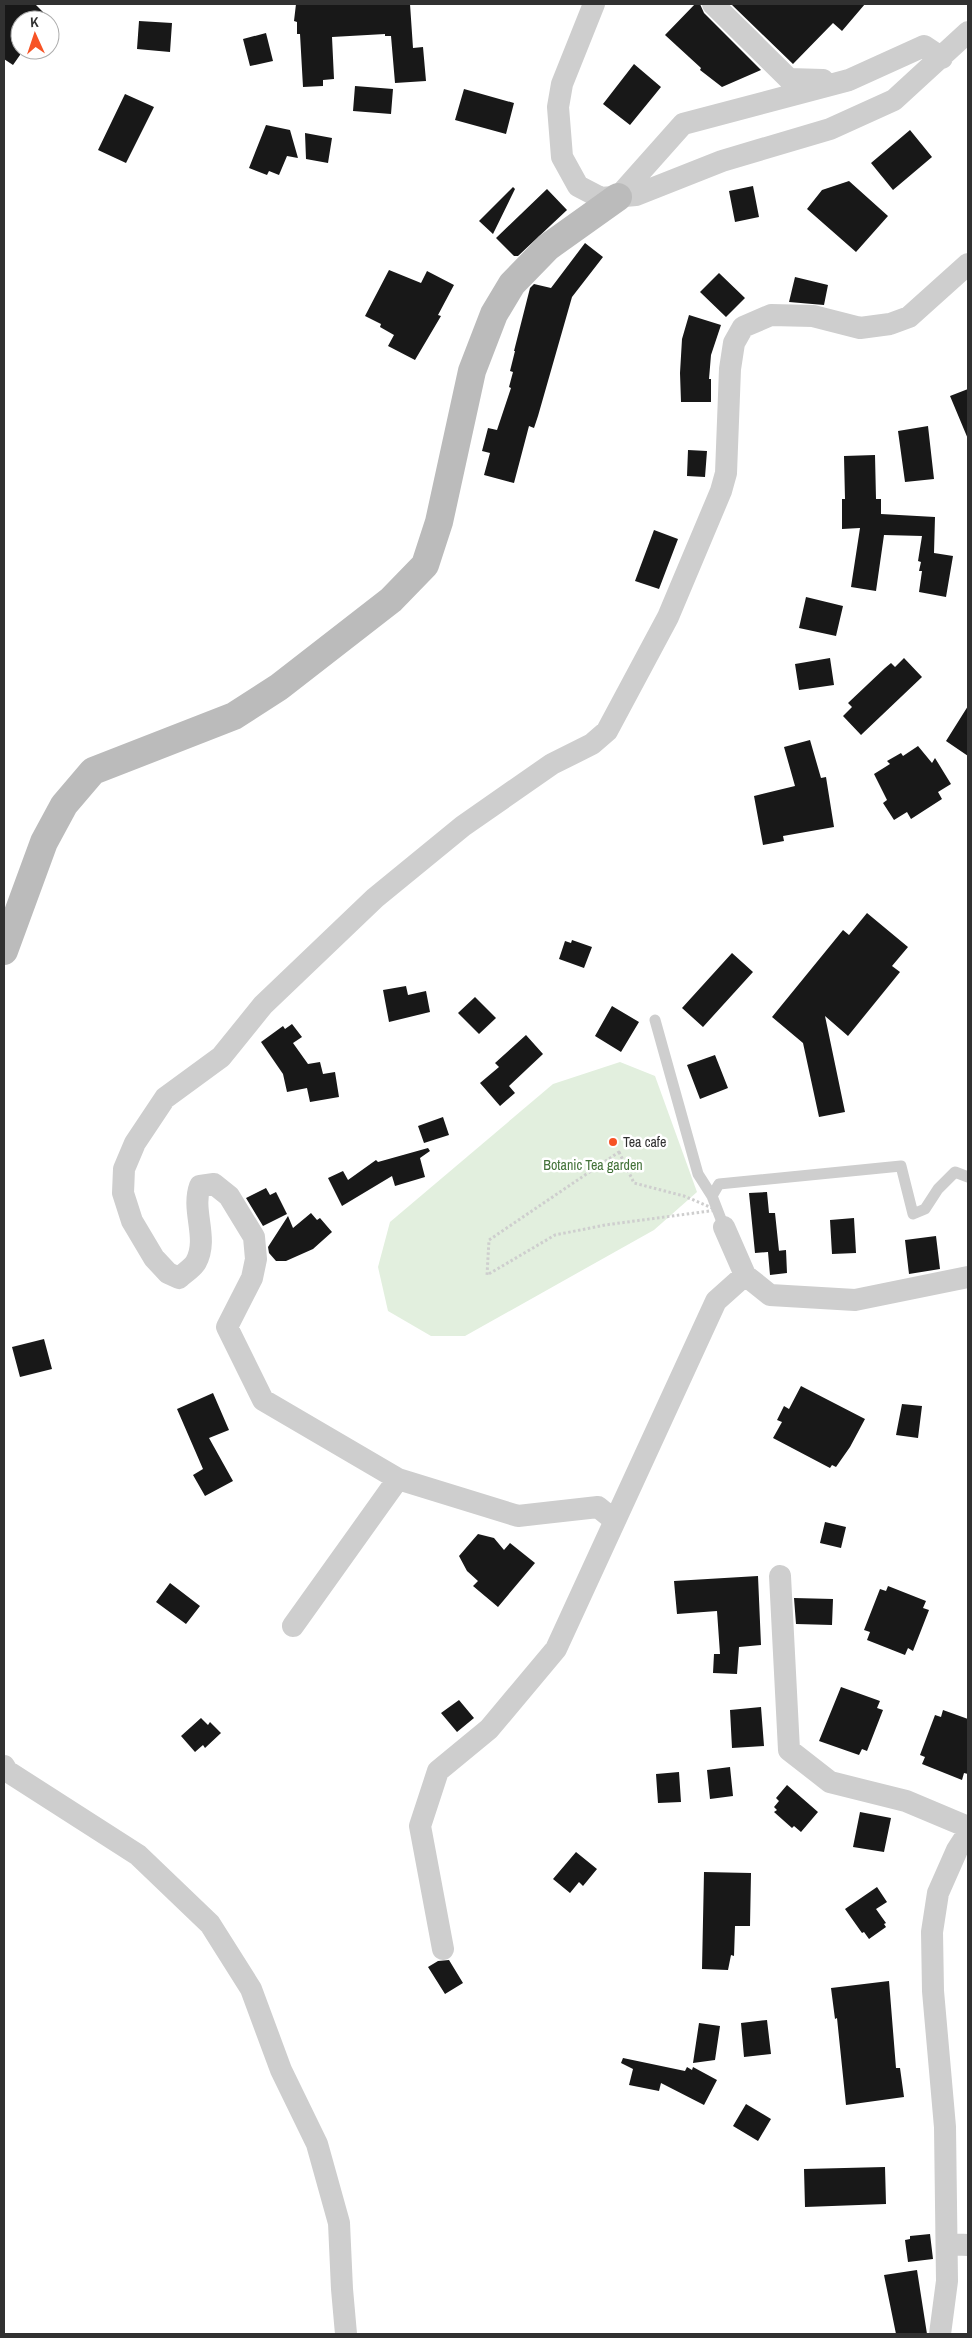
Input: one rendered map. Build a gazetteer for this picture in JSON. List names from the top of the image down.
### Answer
{
  "parks": ["Botanic Tea garden"],
  "places": ["Tea cafe"],
  "north": "top"
}
